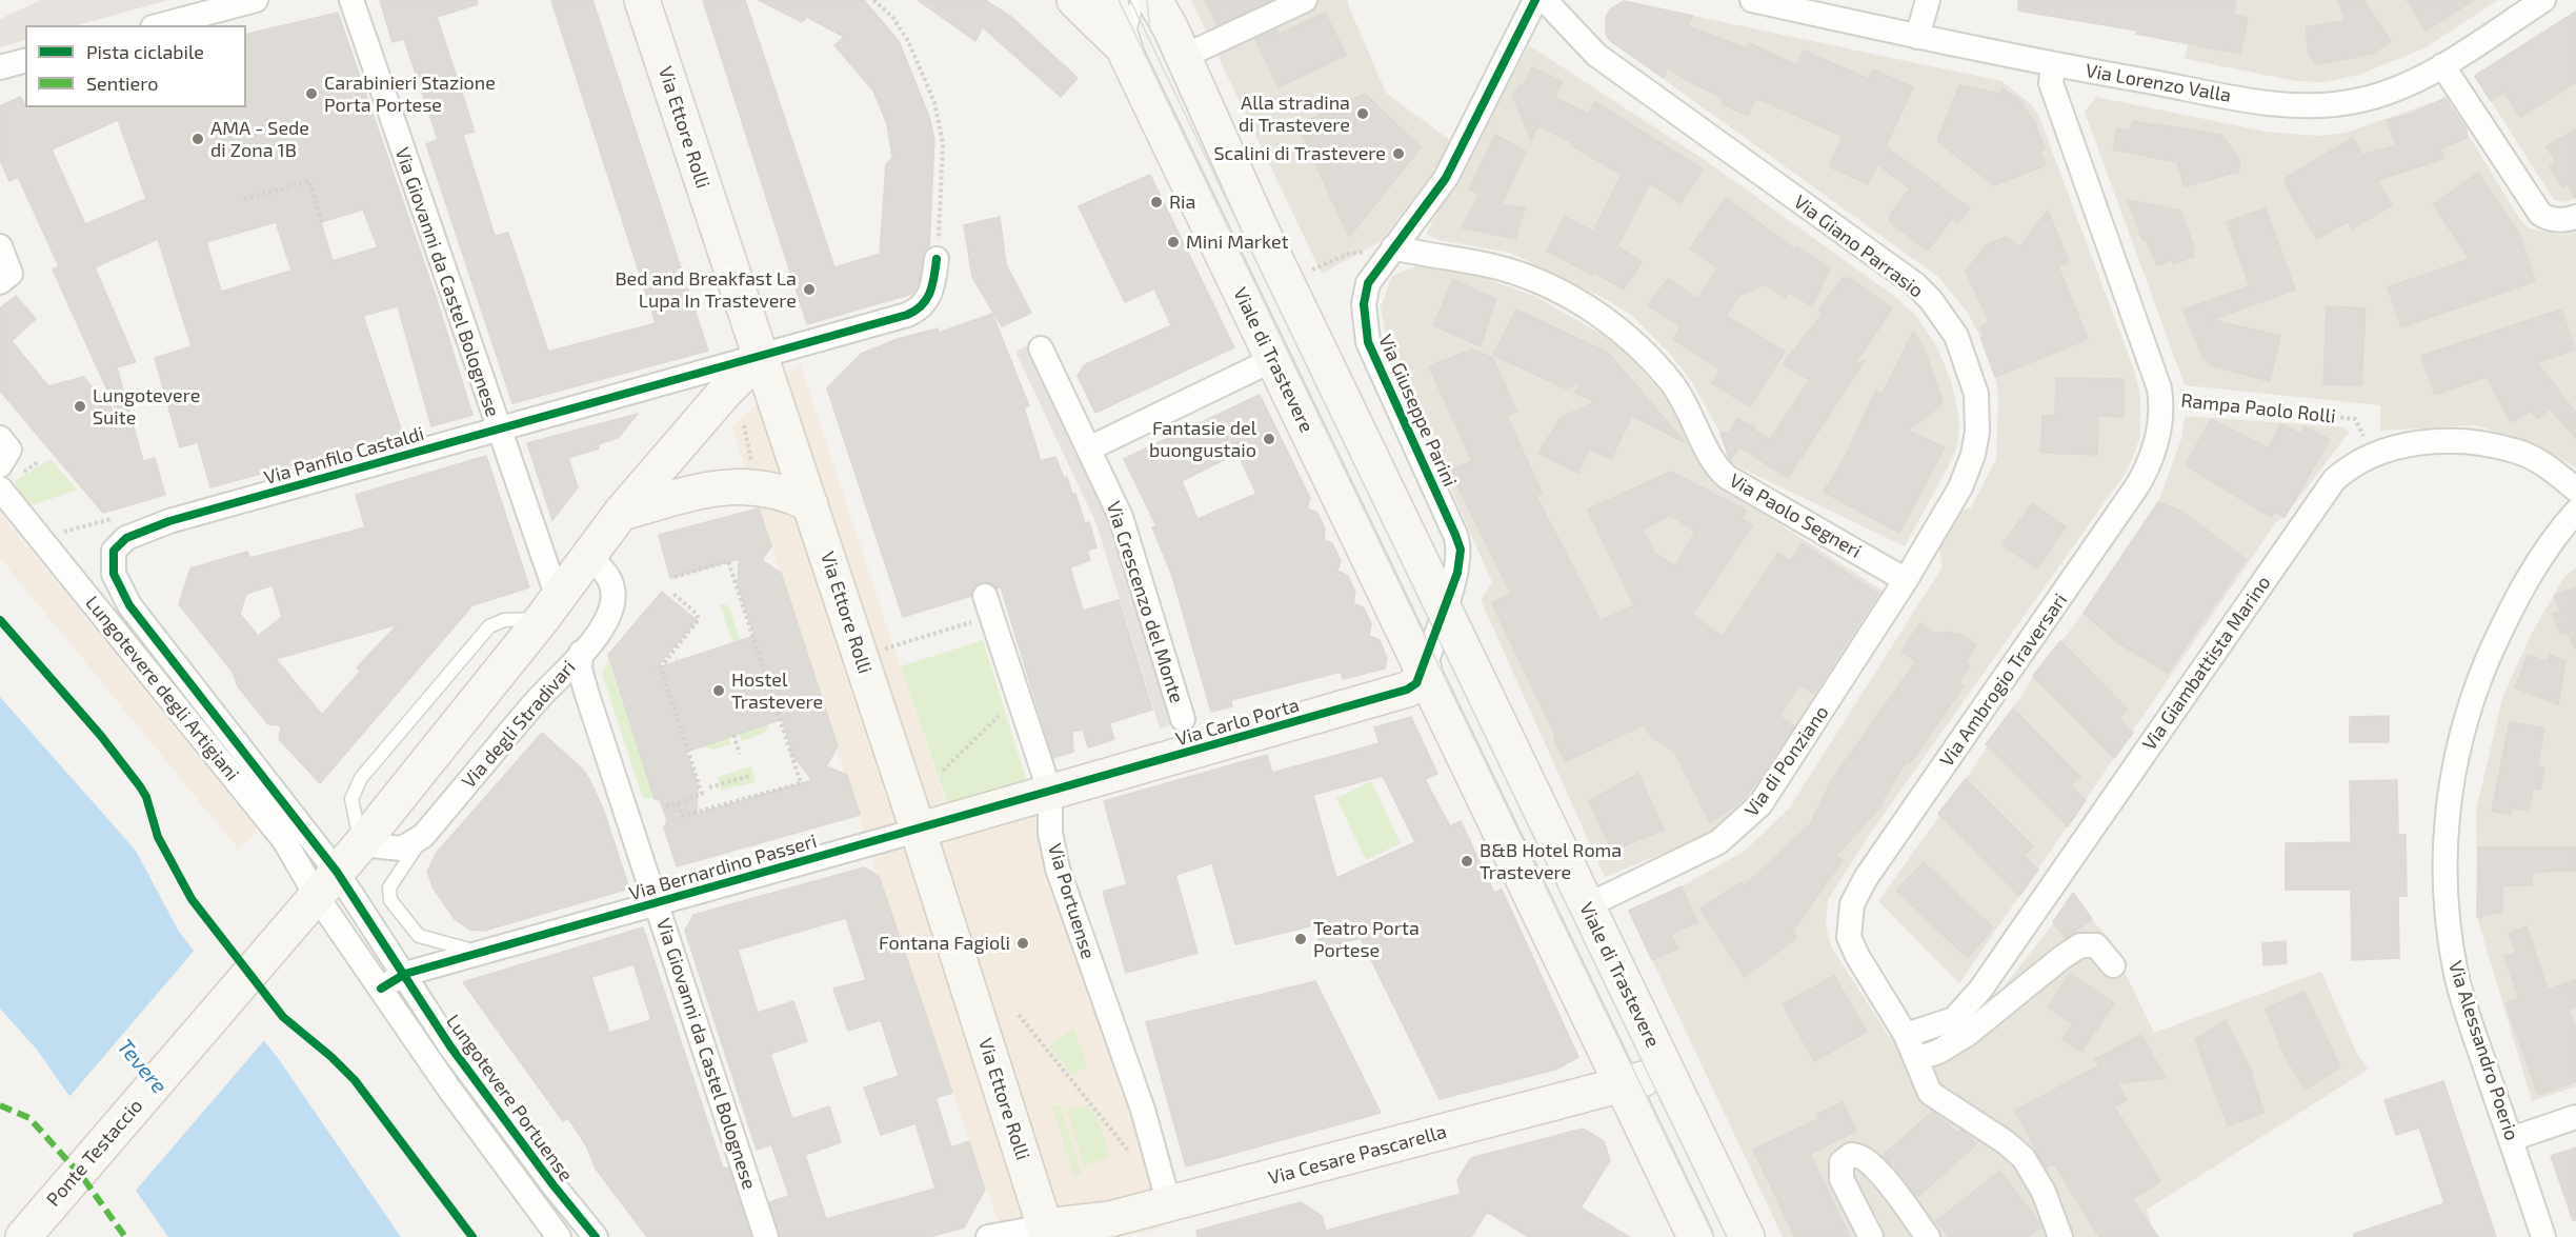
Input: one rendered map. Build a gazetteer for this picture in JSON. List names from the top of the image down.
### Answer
{
  "streets": {
    "main road": [
      "Via Ettore Rolli",
      "Viale di Trastevere",
      "Via Carlo Porta",
      "Via Bernardino Passeri",
      "Ponte Testaccio",
      "Via Cesare Pascarella"
    ],
    "street": [
      "Via Lorenzo Valla",
      "Via Giano Parrasio",
      "Via Giovanni da Castel Bolognese",
      "Via Giuseppe Parini",
      "Via Panfilo Castaldi",
      "Via Paolo Segneri",
      "Via Crescenzo del Monte",
      "Via Giambattista Marino",
      "Via Ambrogio Traversari",
      "Lungotevere degli Artigiani",
      "Via degli Stradivari",
      "Via di Ponziano",
      "Via Portuense",
      "Via Alessandro Poerio",
      "Lungotevere Portuense"
    ],
    "path": ["Rampa Paolo Rolli"]
  },
  "crossings": [
    ["Via Lorenzo Valla", "Via Ambrogio Traversari"],
    ["Via Ettore Rolli", "Via Panfilo Castaldi"],
    ["Via Ettore Rolli", "Via Bernardino Passeri"],
    ["Via Ettore Rolli", "Via Cesare Pascarella"],
    ["Via Giano Parrasio", "Via Paolo Segneri"],
    ["Via Giano Parrasio", "Via di Ponziano"],
    ["Via Giovanni da Castel Bolognese", "Via Panfilo Castaldi"],
    ["Via Giovanni da Castel Bolognese", "Via degli Stradivari"],
    ["Via Giovanni da Castel Bolognese", "Via Bernardino Passeri"],
    ["Viale di Trastevere", "Via Giuseppe Parini"],
    ["Viale di Trastevere", "Via Carlo Porta"],
    ["Viale di Trastevere", "Via di Ponziano"],
    ["Viale di Trastevere", "Via Cesare Pascarella"],
    ["Rampa Paolo Rolli", "Via Ambrogio Traversari"],
    ["Via Giuseppe Parini", "Via Paolo Segneri"],
    ["Via Panfilo Castaldi", "Lungotevere degli Artigiani"],
    ["Via Panfilo Castaldi", "Lungotevere Portuense"],
    ["Via Panfilo Castaldi", "Ponte Testaccio"],
    ["Via Paolo Segneri", "Via di Ponziano"],
    ["Via Giambattista Marino", "Via Ambrogio Traversari"],
    ["Lungotevere degli Artigiani", "Lungotevere Portuense"],
    ["Lungotevere degli Artigiani", "Ponte Testaccio"],
    ["Via Carlo Porta", "Via Bernardino Passeri"],
    ["Via Carlo Porta", "Via Portuense"],
    ["Via Bernardino Passeri", "Via Portuense"],
    ["Via Bernardino Passeri", "Lungotevere Portuense"],
    ["Via Portuense", "Via Cesare Pascarella"],
    ["Lungotevere Portuense", "Ponte Testaccio"]
  ],
  "water": ["Tevere"],
  "places": [
    "Carabinieri Stazione Porta Portese",
    "Alla stradina di Trastevere",
    "AMA - Sede di Zona 1B",
    "Scalini di Trastevere",
    "Ria",
    "Mini Market",
    "Bed and Breakfast La Lupa In Trastevere",
    "Lungotevere Suite",
    "Fantasie del buongustaio",
    "Hostel Trastevere",
    "B&B Hotel Roma Trastevere",
    "Teatro Porta Portese",
    "Fontana Fagioli"
  ],
  "legend": ["Pista ciclabile", "Sentiero"]
}
